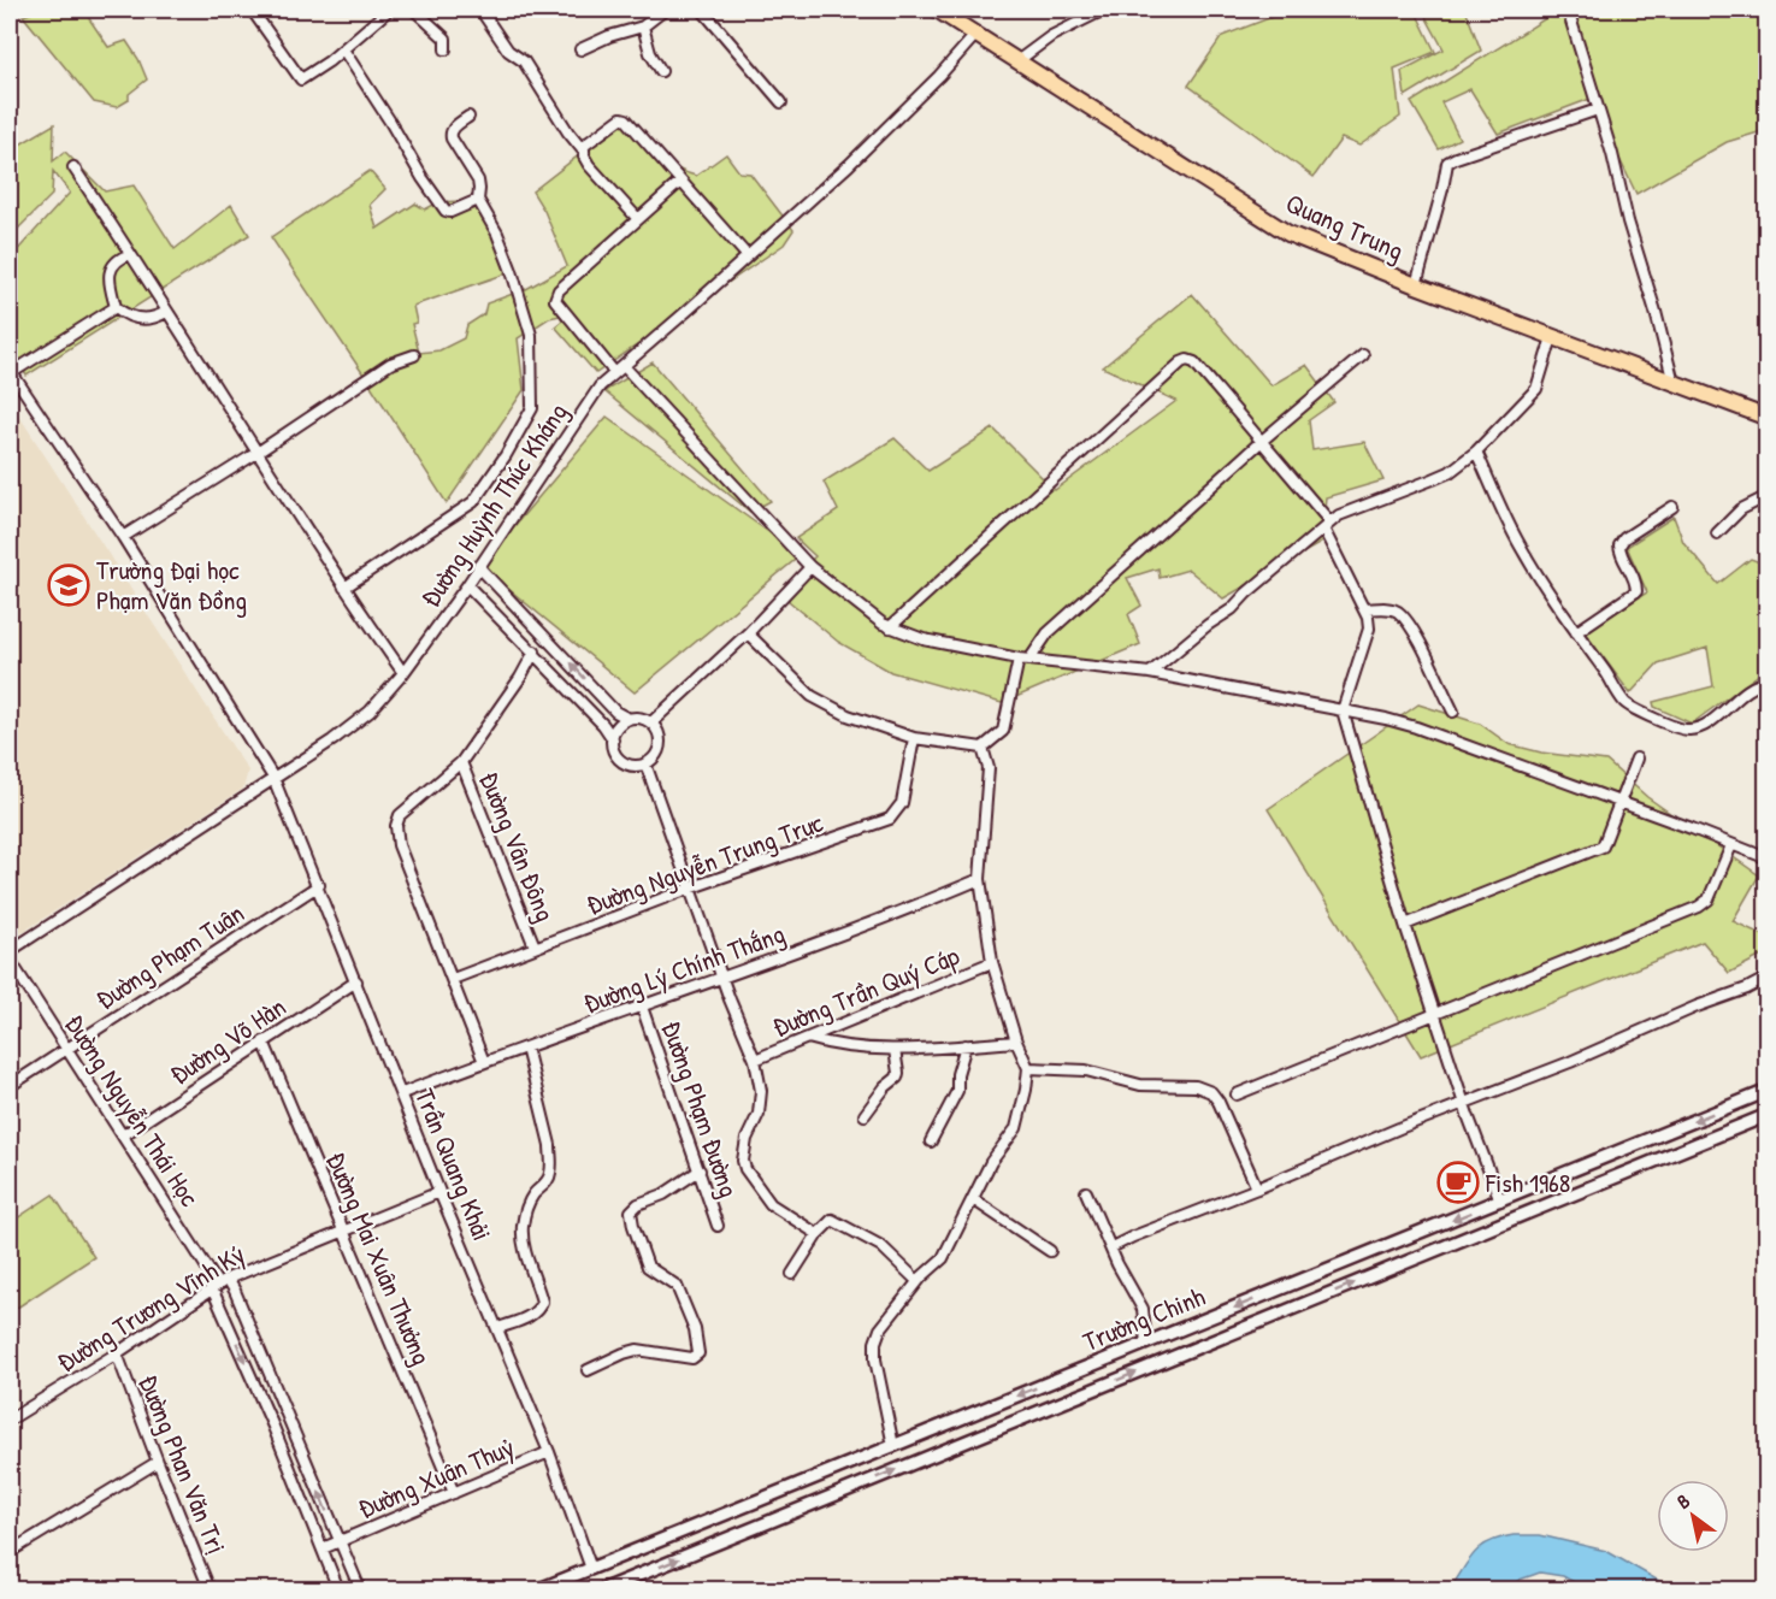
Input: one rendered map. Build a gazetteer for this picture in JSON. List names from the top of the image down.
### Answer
{
  "streets": {
    "main road": ["Quang Trung"],
    "street": [
      "Đường Huỳnh Thúc Kháng",
      "Đường Vân Đông",
      "Đường Nguyễn Trung Trực",
      "Đường Phạm Tuân",
      "Đường Lý Chính Thắng",
      "Đường Trần Quý Cáp",
      "Đường Võ Hàn",
      "Đường Phạm Đường",
      "Đường Nguyễn Thái Học",
      "Trần Quang Khải",
      "Đường Mai Xuân Thưởng",
      "Đường Trương Vĩnh Ký",
      "Trường Chinh",
      "Đường Phan Văn Trị",
      "Đường Xuân Thuỷ"
    ]
  },
  "crossings": [
    ["Quang Trung", "Đường Huỳnh Thúc Kháng"],
    ["Đường Huỳnh Thúc Kháng", "Trần Quang Khải"],
    ["Đường Vân Đông", "Đường Nguyễn Trung Trực"],
    ["Đường Phạm Tuân", "Đường Nguyễn Thái Học"],
    ["Đường Phạm Tuân", "Trần Quang Khải"],
    ["Đường Lý Chính Thắng", "Đường Phạm Đường"],
    ["Đường Lý Chính Thắng", "Trần Quang Khải"],
    ["Đường Võ Hàn", "Đường Nguyễn Thái Học"],
    ["Đường Võ Hàn", "Trần Quang Khải"],
    ["Đường Võ Hàn", "Đường Mai Xuân Thưởng"],
    ["Đường Nguyễn Thái Học", "Đường Trương Vĩnh Ký"],
    ["Đường Nguyễn Thái Học", "Đường Xuân Thuỷ"],
    ["Trần Quang Khải", "Đường Trương Vĩnh Ký"],
    ["Trần Quang Khải", "Trường Chinh"],
    ["Trần Quang Khải", "Đường Xuân Thuỷ"],
    ["Đường Mai Xuân Thưởng", "Đường Trương Vĩnh Ký"],
    ["Đường Mai Xuân Thưởng", "Đường Xuân Thuỷ"],
    ["Đường Trương Vĩnh Ký", "Đường Phan Văn Trị"]
  ],
  "places": {
    "school or university": ["Trường Đại học Phạm Văn Đồng"],
    "cafe": ["Fish 1968"]
  },
  "north": "top left"
}
